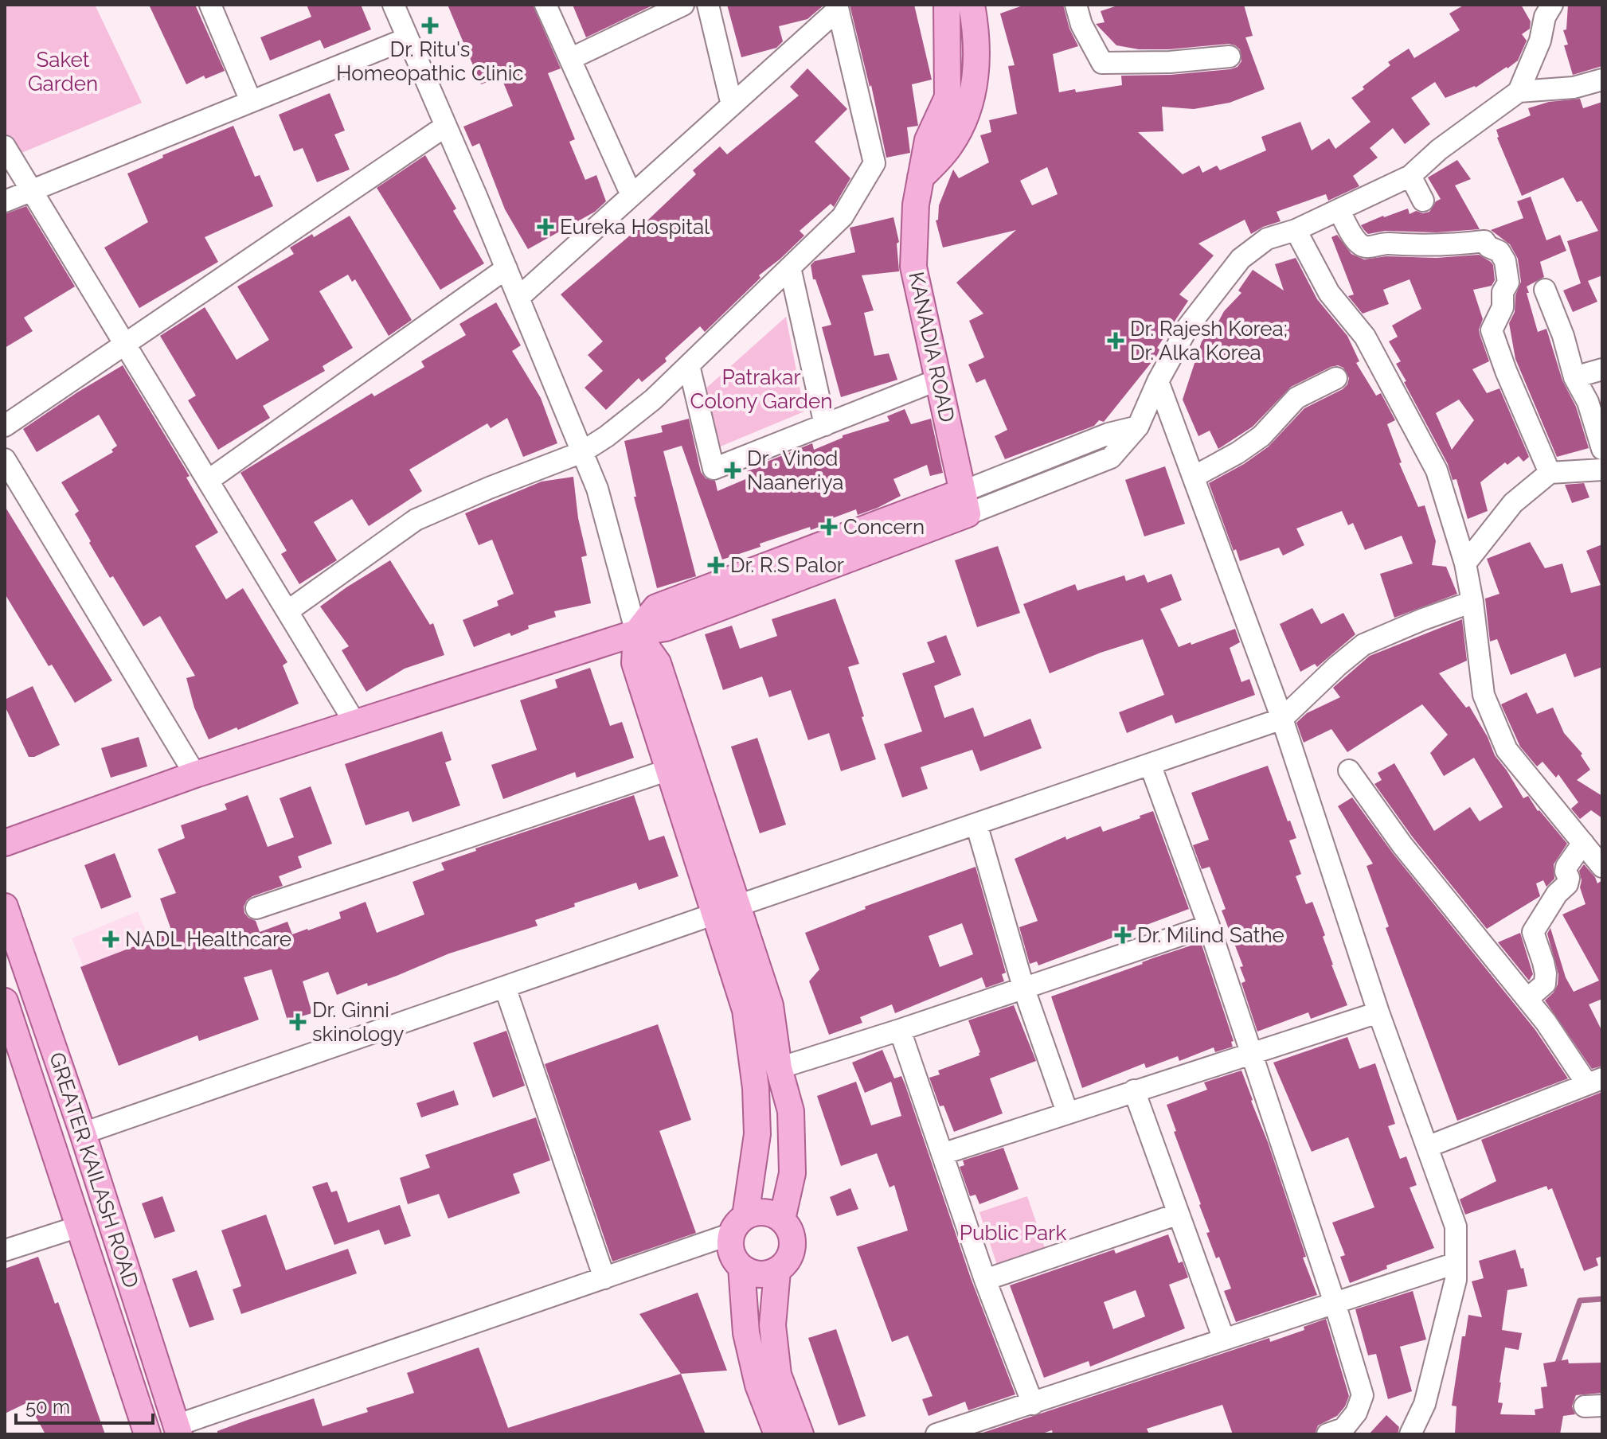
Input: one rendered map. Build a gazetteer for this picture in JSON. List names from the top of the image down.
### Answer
{
  "streets": {
    "main road": ["KANADIA ROAD", "GREATER KAILASH ROAD"]
  },
  "parks": ["Saket Garden", "Patrakar Colony Garden", "Public Park"],
  "places": {
    "health": [
      "Dr. Ritu's Homeopathic Clinic",
      "Eureka Hospital",
      "Dr. Rajesh Korea; Dr. Alka Korea",
      "Dr . Vinod Naaneriya",
      "Concern",
      "Dr. R.S Palor",
      "Dr. Milind Sathe",
      "NADL Healthcare",
      "Dr. Ginni skinology"
    ]
  },
  "scale_bar": "50 m"
}
